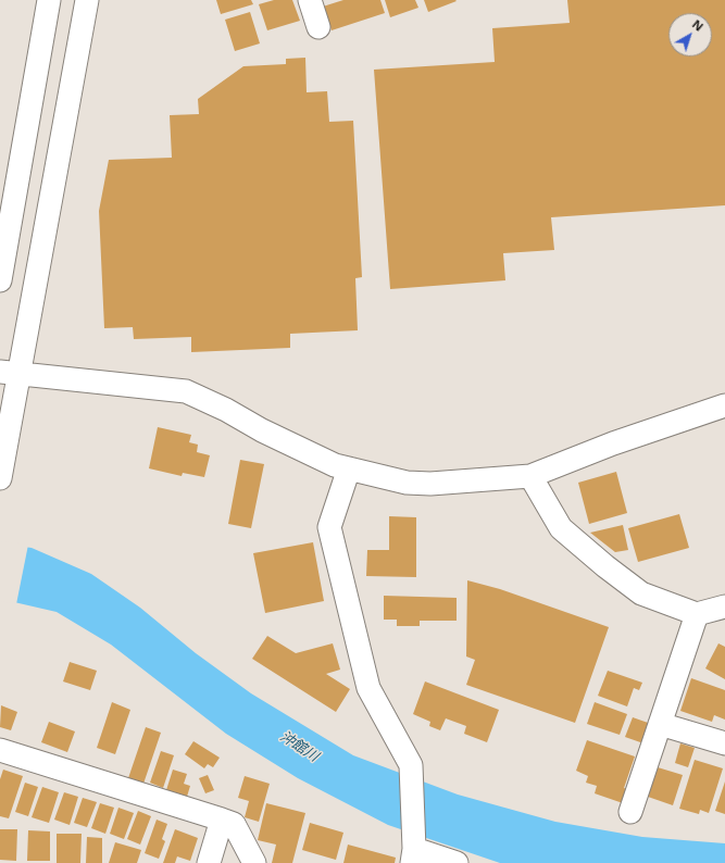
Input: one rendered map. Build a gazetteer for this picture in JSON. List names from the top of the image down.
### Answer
{
  "water": ["沖館川"],
  "north": "top right"
}
